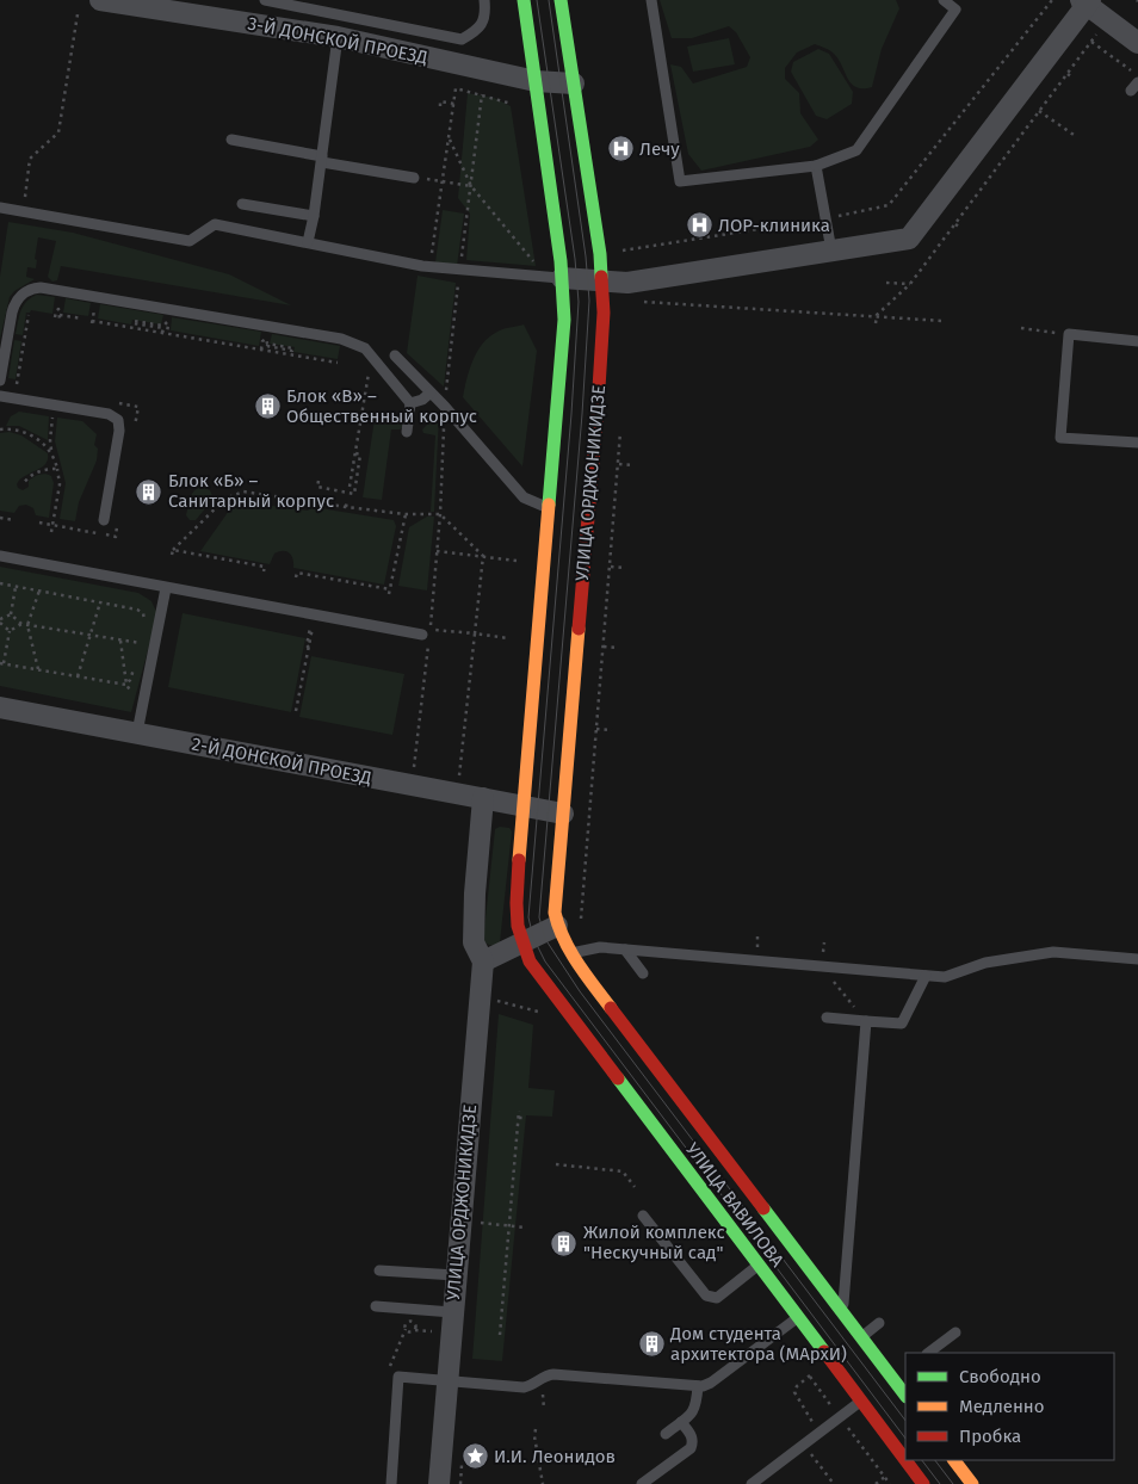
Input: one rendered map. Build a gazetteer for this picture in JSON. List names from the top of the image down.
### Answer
{
  "streets": {
    "main road": ["УЛИЦА ОРДЖОНИКИДЗЕ", "УЛИЦА ВАВИЛОВА"],
    "street": ["3-Й ДОНСКОЙ ПРОЕЗД", "2-Й ДОНСКОЙ ПРОЕЗД"]
  },
  "crossings": [
    ["3-Й ДОНСКОЙ ПРОЕЗД", "УЛИЦА ОРДЖОНИКИДЗЕ"],
    ["УЛИЦА ОРДЖОНИКИДЗЕ", "2-Й ДОНСКОЙ ПРОЕЗД"],
    ["УЛИЦА ОРДЖОНИКИДЗЕ", "УЛИЦА ВАВИЛОВА"]
  ],
  "places": {
    "hospital": ["Лечу", "ЛОР-клиника"],
    "building": [
      "Блок «В» – Общественный корпус",
      "Блок «Б» – Санитарный корпус",
      "Жилой комплекс \"Нескучный сад\"",
      "Дом студента архитектора (МАрхИ)"
    ],
    "place": ["И.И. Леонидов"]
  },
  "legend": ["Свободно", "Медленно", "Пробка"]
}
